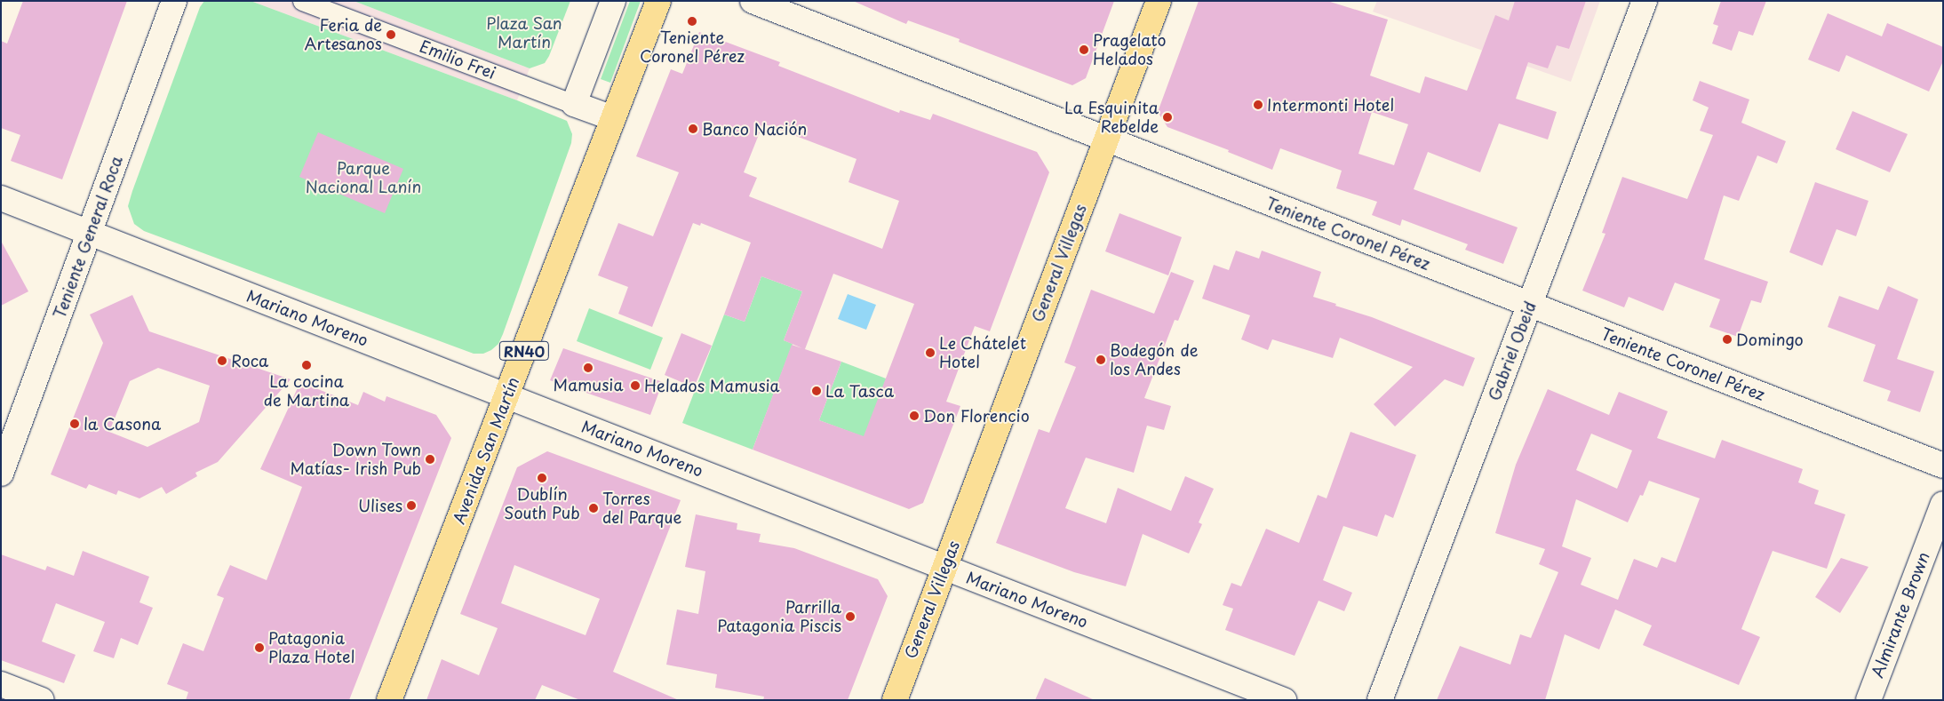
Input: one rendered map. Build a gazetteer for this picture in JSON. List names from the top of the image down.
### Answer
{
  "streets": {
    "main road": ["General Villegas", "RN40", "Avenida San Martín"],
    "street": [
      "Emilio Frei",
      "Teniente Coronel Pérez",
      "Teniente General Roca",
      "Mariano Moreno",
      "Gabriel Obeid",
      "Almirante Brown"
    ]
  },
  "crossings": [
    ["Emilio Frei", "Avenida San Martín"],
    ["Teniente Coronel Pérez", "General Villegas"],
    ["Teniente Coronel Pérez", "Gabriel Obeid"],
    ["Teniente General Roca", "Mariano Moreno"],
    ["General Villegas", "Mariano Moreno"],
    ["Mariano Moreno", "Avenida San Martín"]
  ],
  "parks": ["Plaza San Martín", "Parque Nacional Lanín"],
  "places": [
    "Teniente Coronel Pérez",
    "Feria de Artesanos",
    "Pragelato Helados",
    "Intermonti Hotel",
    "La Esquinita Rebelde",
    "Banco Nación",
    "Domingo",
    "Le Chátelet Hotel",
    "Bodegón de los Andes",
    "Roca",
    "La cocina de Martina",
    "Mamusia",
    "Helados Mamusia",
    "La Tasca",
    "Don Florencio",
    "la Casona",
    "Down Town Matías- Irish Pub",
    "Dublín South Pub",
    "Ulises",
    "Torres del Parque",
    "Parrilla Patagonia Piscis",
    "Patagonia Plaza Hotel"
  ]
}
